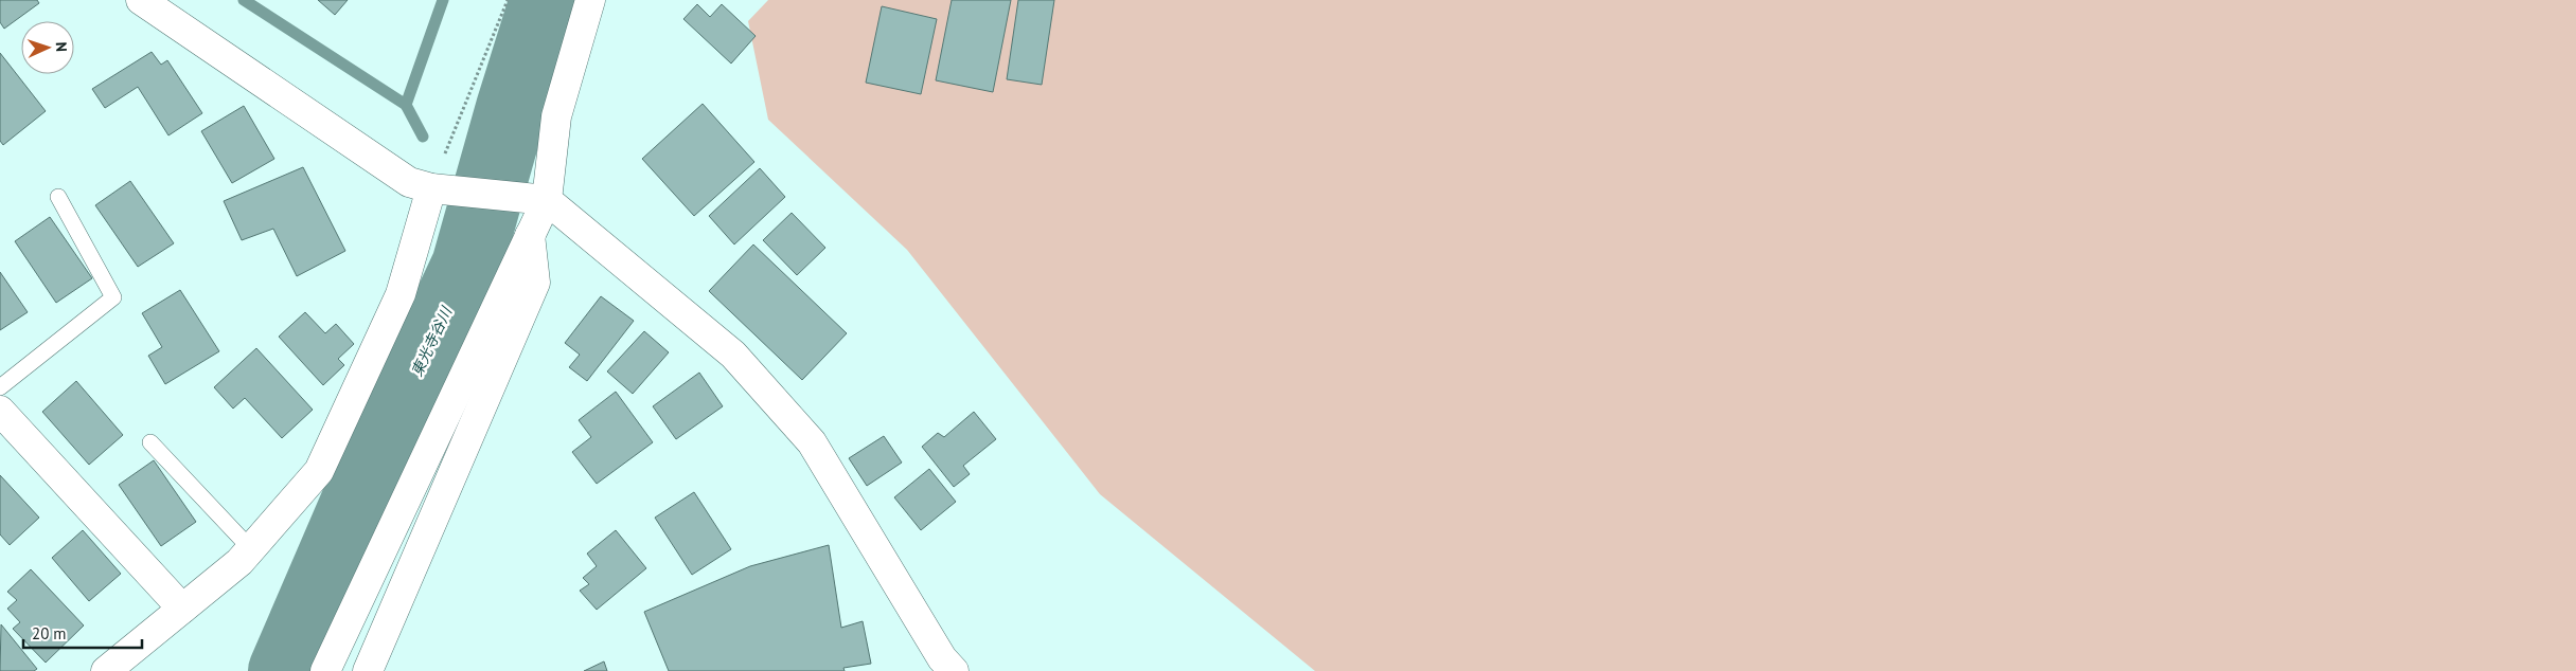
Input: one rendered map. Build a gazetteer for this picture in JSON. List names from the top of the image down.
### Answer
{
  "water": ["東光寺谷川"],
  "scale_bar": "20 m",
  "north": "right"
}
